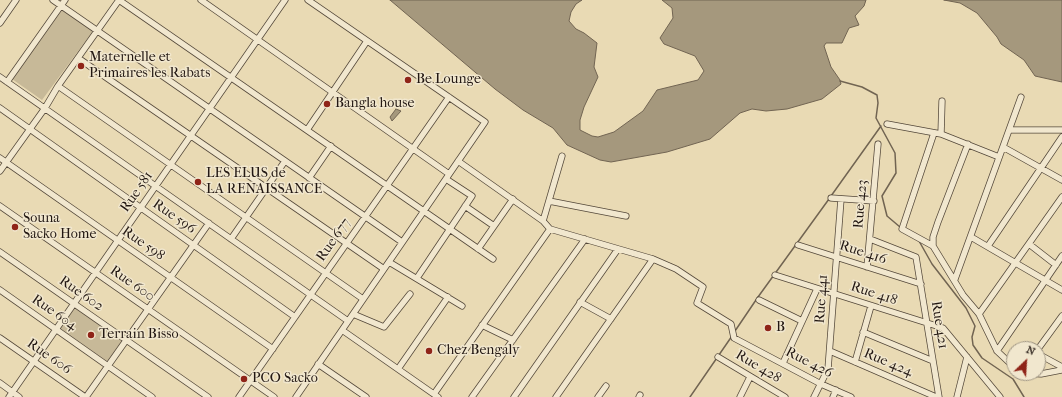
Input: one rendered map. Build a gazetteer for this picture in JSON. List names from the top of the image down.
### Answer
{
  "streets": {
    "street": [
      "Rue 581",
      "Rue 423",
      "Rue 596",
      "Rue 677",
      "Rue 598",
      "Rue 416",
      "Rue 600",
      "Rue 602",
      "Rue 418",
      "Rue 441",
      "Rue 604",
      "Rue 421",
      "Rue 606",
      "Rue 426",
      "Rue 424",
      "Rue 428"
    ]
  },
  "crossings": [
    ["Rue 581", "Rue 596"],
    ["Rue 581", "Rue 598"],
    ["Rue 581", "Rue 600"],
    ["Rue 581", "Rue 602"],
    ["Rue 581", "Rue 604"],
    ["Rue 581", "Rue 606"],
    ["Rue 423", "Rue 416"],
    ["Rue 423", "Rue 421"],
    ["Rue 596", "Rue 677"],
    ["Rue 677", "Rue 598"],
    ["Rue 677", "Rue 600"],
    ["Rue 416", "Rue 441"],
    ["Rue 416", "Rue 421"],
    ["Rue 418", "Rue 441"],
    ["Rue 418", "Rue 421"],
    ["Rue 441", "Rue 426"],
    ["Rue 441", "Rue 424"],
    ["Rue 421", "Rue 424"]
  ],
  "places": [
    "Maternelle et Primaires les Rabats",
    "Be Lounge",
    "Bangla house",
    "LES ELUS de LA RENAISSANCE",
    "Souna Sacko Home",
    "B",
    "Terrain Bisso",
    "Chez Bengaly",
    "PCO Sacko"
  ],
  "north": "top right"
}
